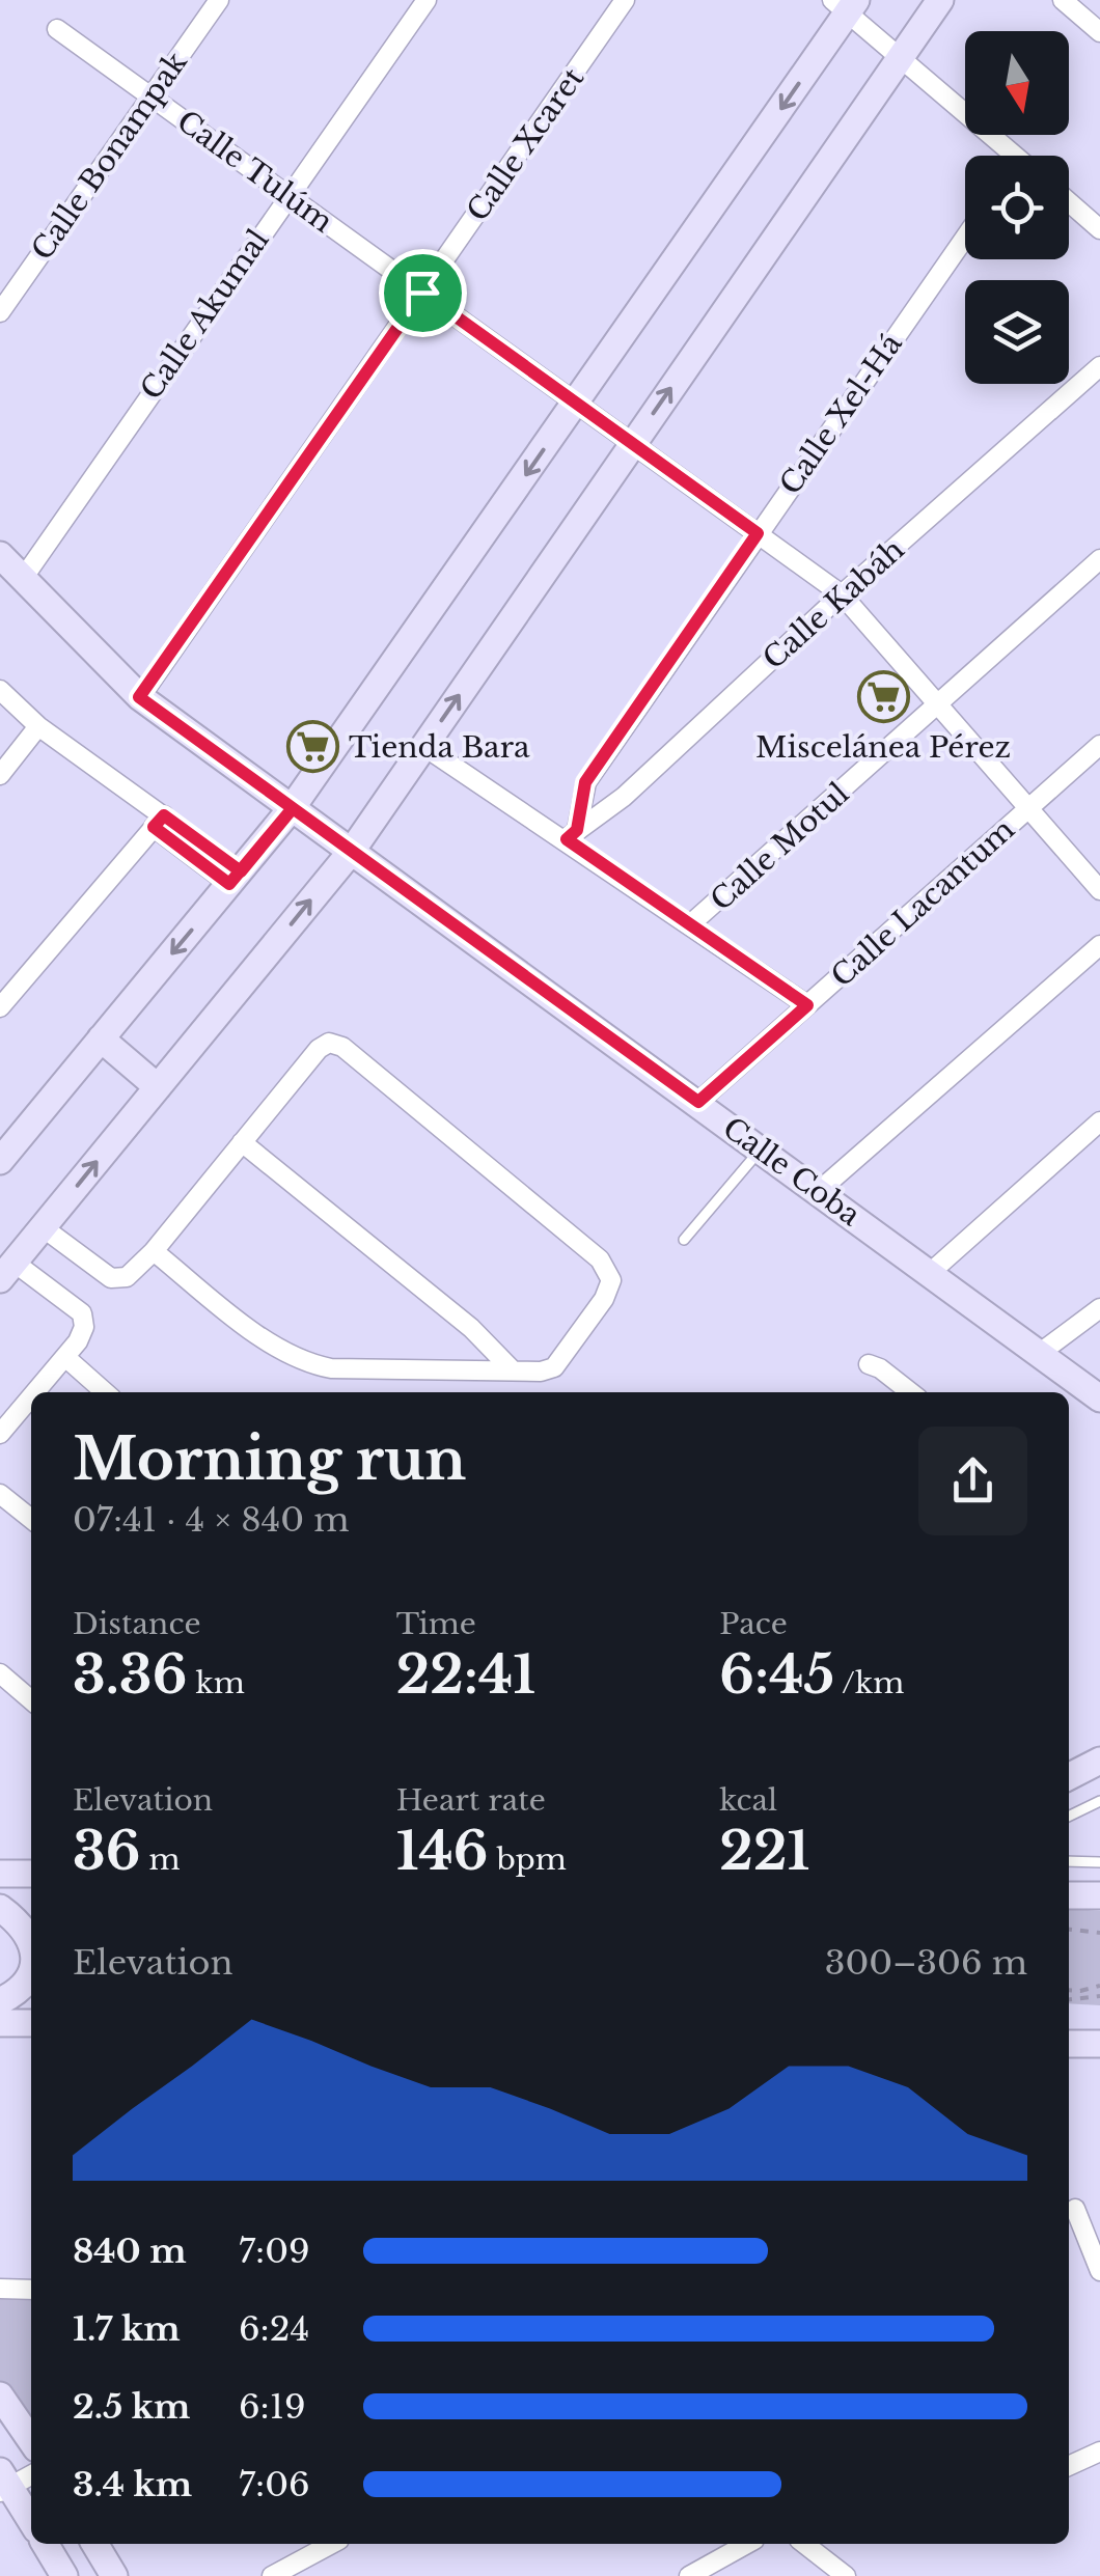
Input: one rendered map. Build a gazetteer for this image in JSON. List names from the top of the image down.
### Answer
{
  "streets": {
    "main road": ["Calle Coba"],
    "street": [
      "Calle Xcaret",
      "Calle Bonampak",
      "Calle Tulúm",
      "Calle Akumal",
      "Calle Xel-Há",
      "Calle Kabáh",
      "Calle Motul",
      "Calle Lacantum"
    ]
  },
  "crossings": [
    ["Calle Xcaret", "Calle Tulúm"],
    ["Calle Xcaret", "Calle Coba"],
    ["Calle Bonampak", "Calle Tulúm"],
    ["Calle Tulúm", "Calle Akumal"],
    ["Calle Tulúm", "Calle Xel-Há"],
    ["Calle Tulúm", "Calle Kabáh"],
    ["Calle Tulúm", "Calle Motul"],
    ["Calle Tulúm", "Calle Lacantum"],
    ["Calle Akumal", "Calle Coba"],
    ["Calle Xel-Há", "Calle Kabáh"],
    ["Calle Lacantum", "Calle Coba"]
  ],
  "places": {
    "supermarket": ["Miscelánea Pérez", "Tienda Bara"]
  },
  "north": "bottom",
  "page": {
    "heading": ["Morning run", "07:41 · 4 × 840 m"],
    "stats": [
      ["Distance", "3.36 km"],
      ["Time", "22:41"],
      ["Pace", "6:45 /km"],
      ["Elevation", "36 m"],
      ["Heart rate", "146 bpm"],
      ["kcal", "221"]
    ],
    "chart": ["Elevation", "300–306 m"],
    "list": [
      {
        "name": "840 m",
        "note": "7:09"
      },
      {
        "name": "1.7 km",
        "note": "6:24"
      },
      {
        "name": "2.5 km",
        "note": "6:19"
      },
      {
        "name": "3.4 km",
        "note": "7:06"
      }
    ]
  }
}
